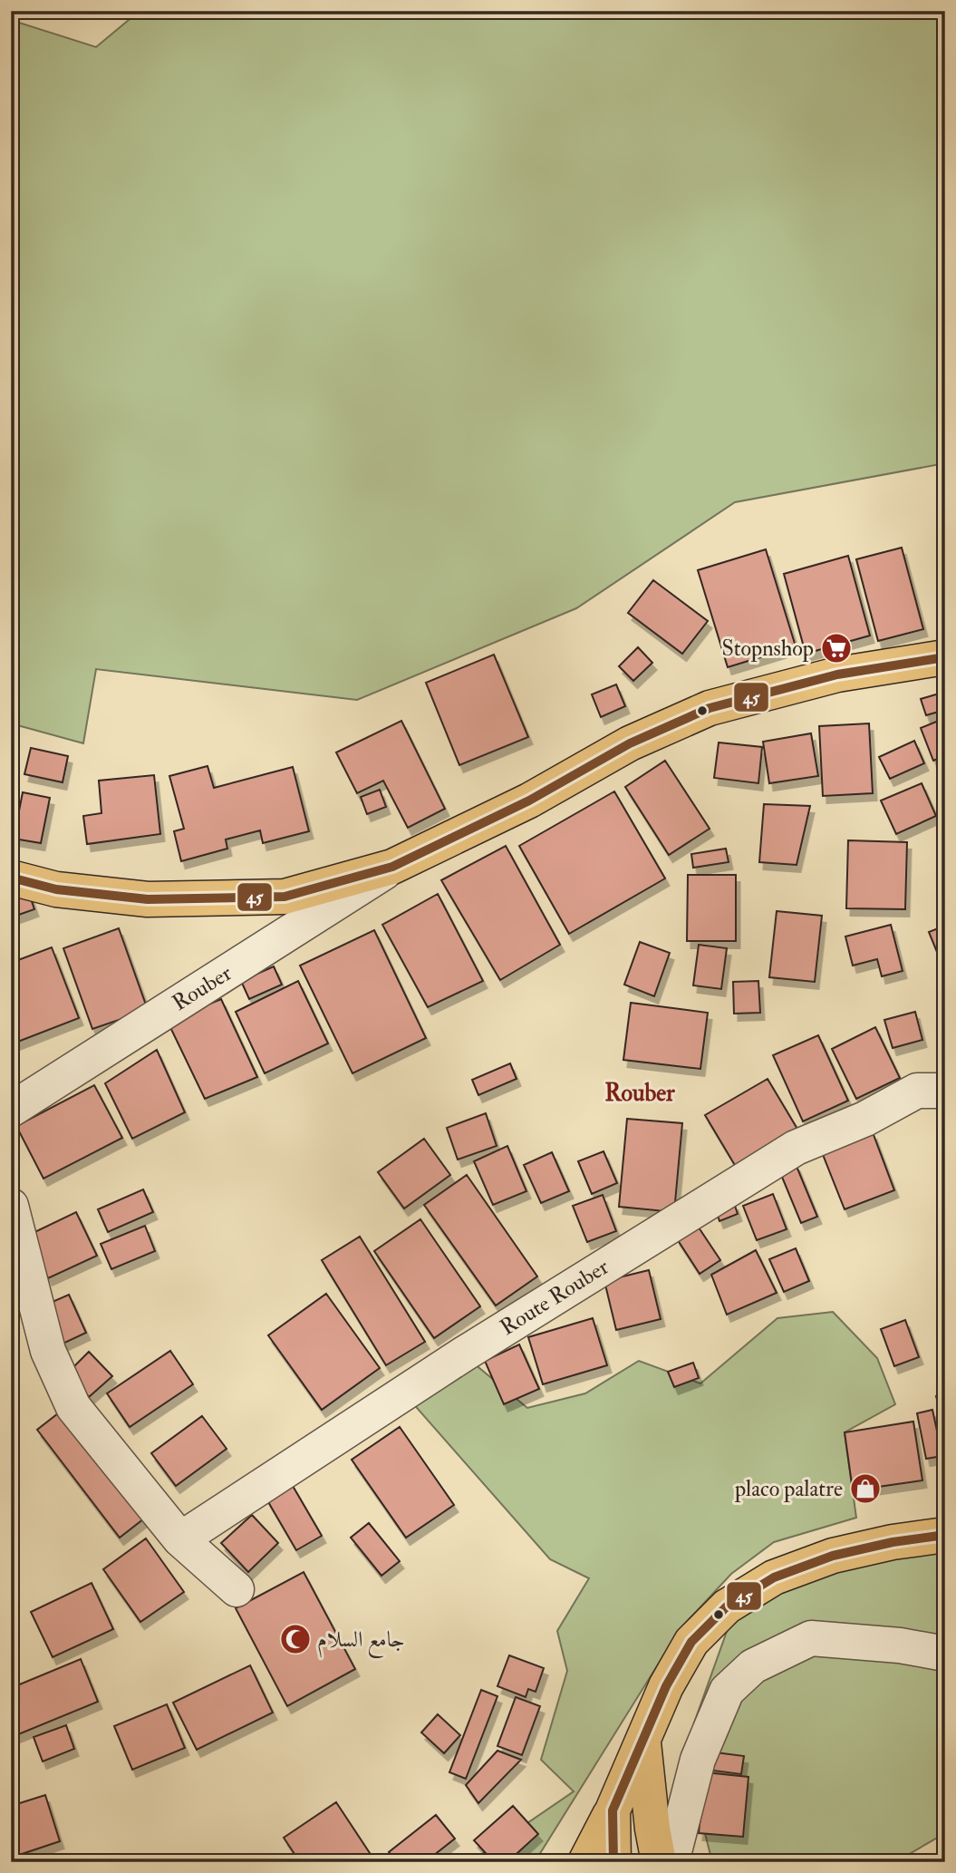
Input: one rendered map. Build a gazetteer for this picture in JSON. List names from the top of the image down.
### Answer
{
  "streets": {
    "street": ["Rouber", "Route Rouber"]
  },
  "districts": ["Rouber"],
  "places": {
    "supermarket": ["Stopnshop"],
    "shop": ["placo palatre"],
    "mosque": ["جامع السلام"]
  },
  "lines": ["transit line 45"]
}
